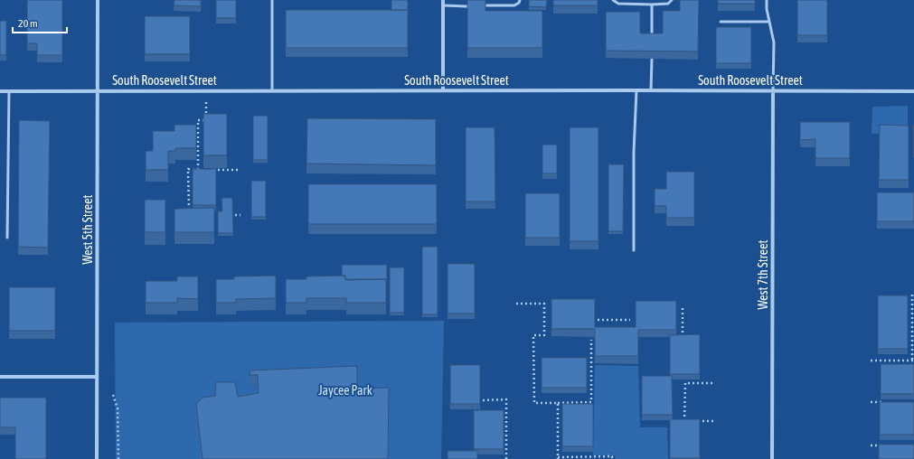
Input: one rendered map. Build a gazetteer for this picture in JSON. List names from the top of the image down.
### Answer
{
  "streets": {
    "street": ["South Roosevelt Street", "West 5th Street", "West 7th Street"]
  },
  "crossings": [
    ["South Roosevelt Street", "West 5th Street"],
    ["South Roosevelt Street", "West 7th Street"]
  ],
  "parks": ["Jaycee Park"],
  "scale_bar": "20 m"
}
